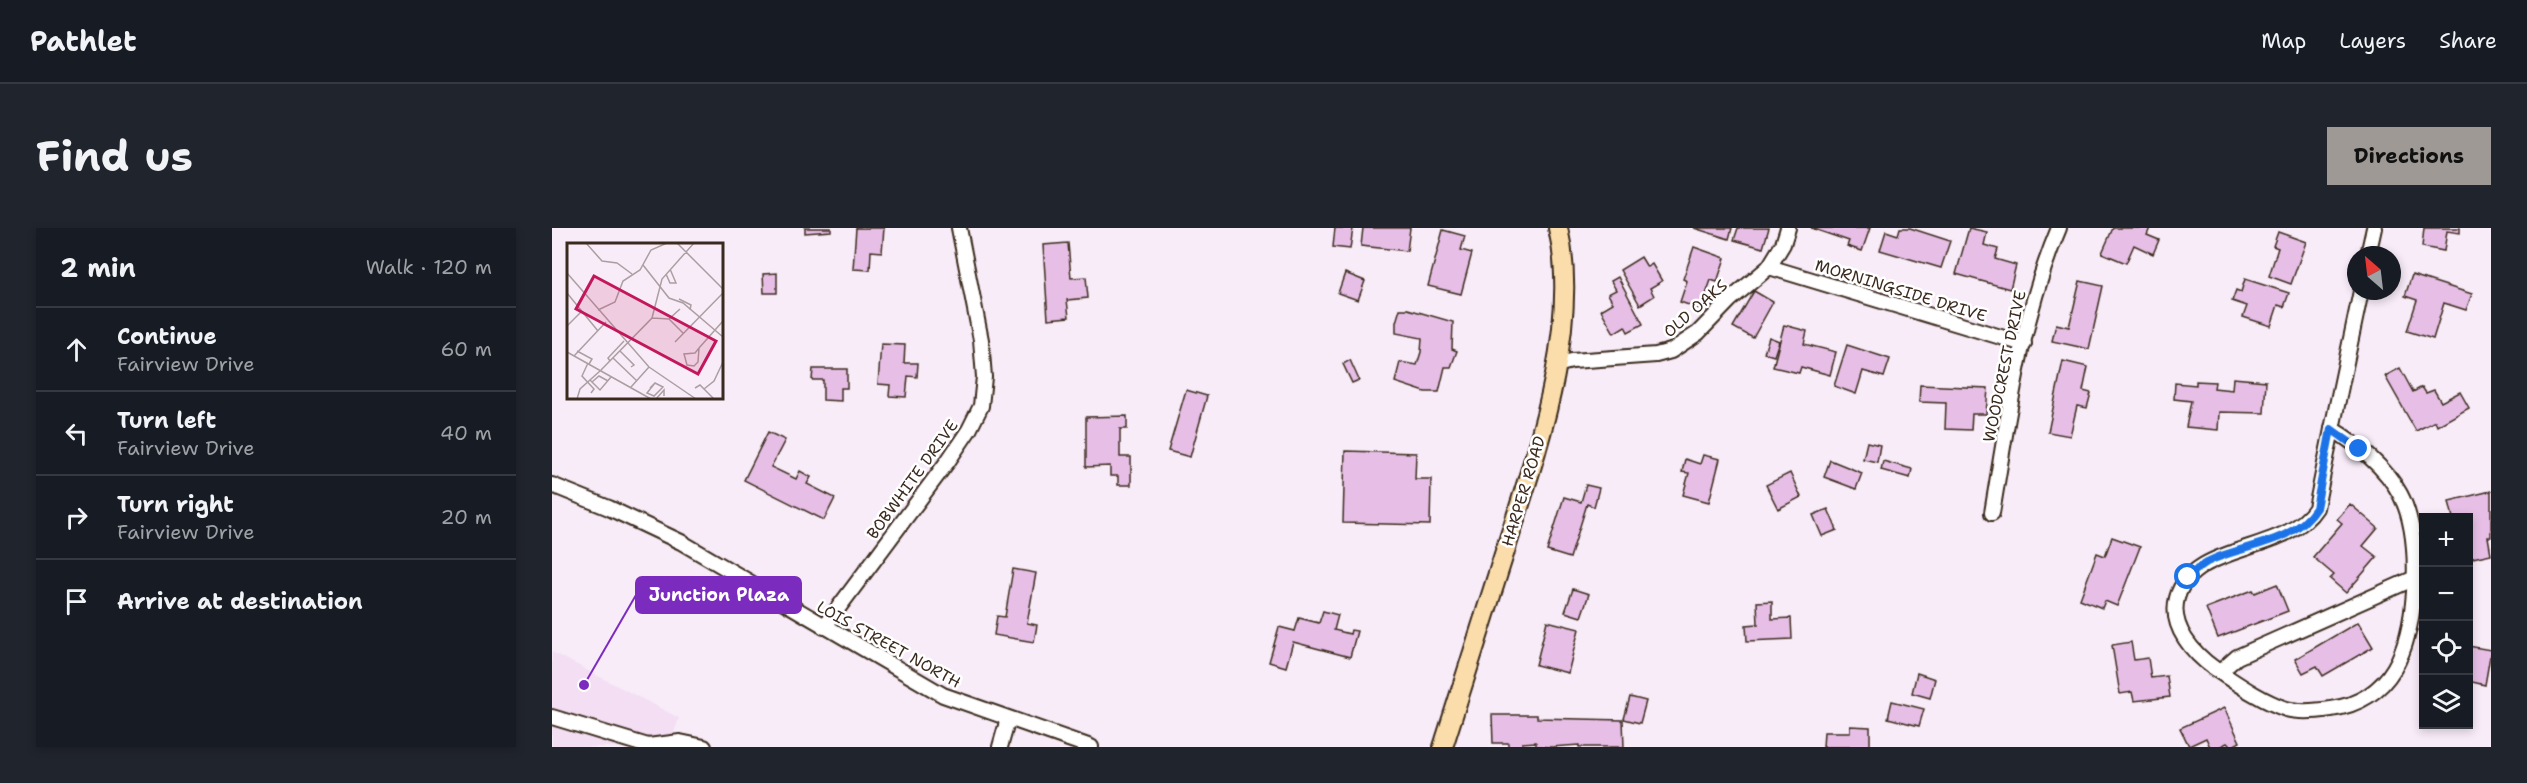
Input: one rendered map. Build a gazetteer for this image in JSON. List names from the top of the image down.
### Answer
{
  "streets": {
    "main road": ["HARPER ROAD"],
    "street": [
      "MORNINGSIDE DRIVE",
      "OLD OAKS",
      "WOODCREST DRIVE",
      "BOBWHITE DRIVE",
      "LOIS STREET NORTH"
    ]
  },
  "crossings": [
    ["MORNINGSIDE DRIVE", "OLD OAKS"],
    ["MORNINGSIDE DRIVE", "WOODCREST DRIVE"],
    ["OLD OAKS", "HARPER ROAD"],
    ["BOBWHITE DRIVE", "LOIS STREET NORTH"]
  ],
  "places": ["Junction Plaza"],
  "north": "top left",
  "page": {
    "header": "Pathlet",
    "nav": ["Map", "Layers", "Share"],
    "buttons": "Directions",
    "title": "Find us",
    "heading": ["2 min", "Walk · 120 m"],
    "list": [
      ["Continue", "Fairview Drive", "60 m"],
      ["Turn left", "Fairview Drive", "40 m"],
      ["Turn right", "Fairview Drive", "20 m"],
      "Arrive at destination"
    ],
    "map_buttons": ["+", "−"]
  }
}
